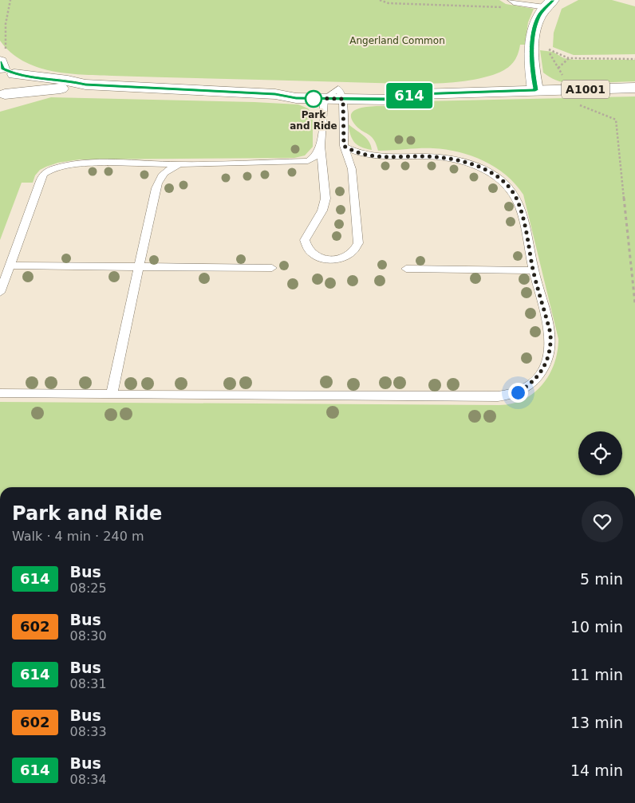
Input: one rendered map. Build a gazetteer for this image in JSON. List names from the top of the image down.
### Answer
{
  "streets": {
    "main road": ["A1001"]
  },
  "parks": ["Angerland Common"],
  "places": ["Park and Ride"],
  "lines": ["bus line 614"],
  "page": {
    "on_map": "614",
    "heading": ["Park and Ride", "Walk · 4 min · 240 m"],
    "list": [
      {
        "mark": "614",
        "name": "Bus",
        "note": "08:25",
        "value": "5 min"
      },
      {
        "mark": "602",
        "name": "Bus",
        "note": "08:30",
        "value": "10 min"
      },
      {
        "mark": "614",
        "name": "Bus",
        "note": "08:31",
        "value": "11 min"
      },
      {
        "mark": "602",
        "name": "Bus",
        "note": "08:33",
        "value": "13 min"
      },
      {
        "mark": "614",
        "name": "Bus",
        "note": "08:34",
        "value": "14 min"
      }
    ]
  }
}
